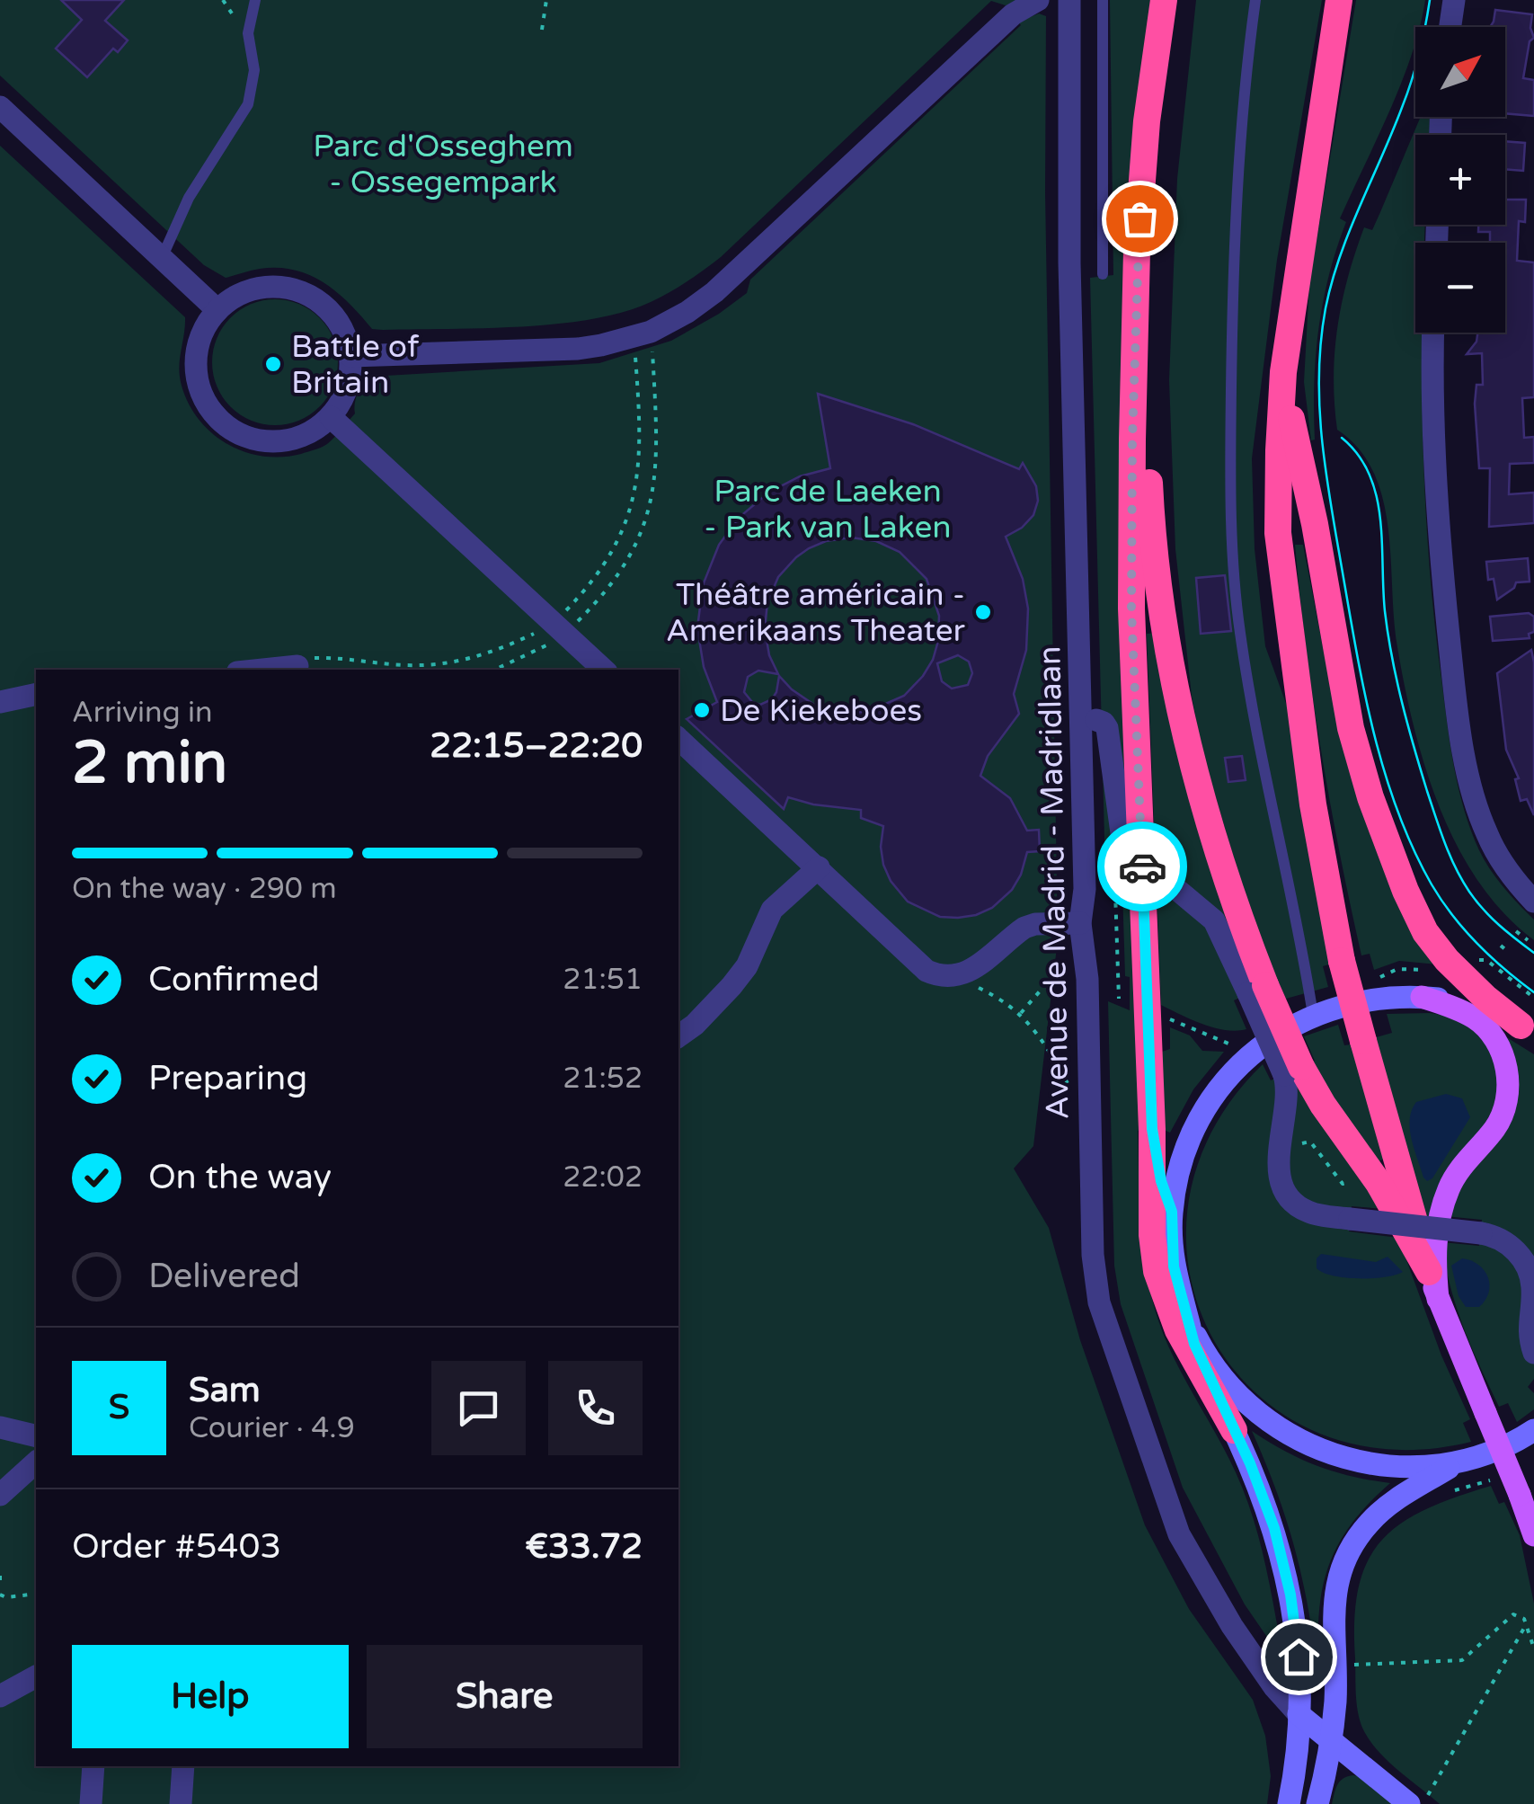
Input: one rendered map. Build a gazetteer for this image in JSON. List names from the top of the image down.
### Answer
{
  "streets": {
    "street": ["Avenue de Madrid - Madridlaan"]
  },
  "parks": ["Parc d'Osseghem - Ossegempark", "Parc de Laeken - Park van Laken"],
  "places": ["Battle of Britain", "Théâtre américain - Amerikaans Theater", "De Kiekeboes"],
  "north": "top right",
  "page": {
    "map_buttons": ["+", "−"],
    "heading": ["2 min", "Arriving in", "22:15–22:20"],
    "panel": [
      "Sam",
      "Courier · 4.9",
      "Order #5403",
      "€33.72"
    ],
    "bar": "On the way · 290 m",
    "list": [
      ["Confirmed", "21:51"],
      ["Preparing", "21:52"],
      ["On the way", "22:02"],
      "Delivered"
    ],
    "round": "S",
    "buttons": ["Help", "Share"]
  }
}
